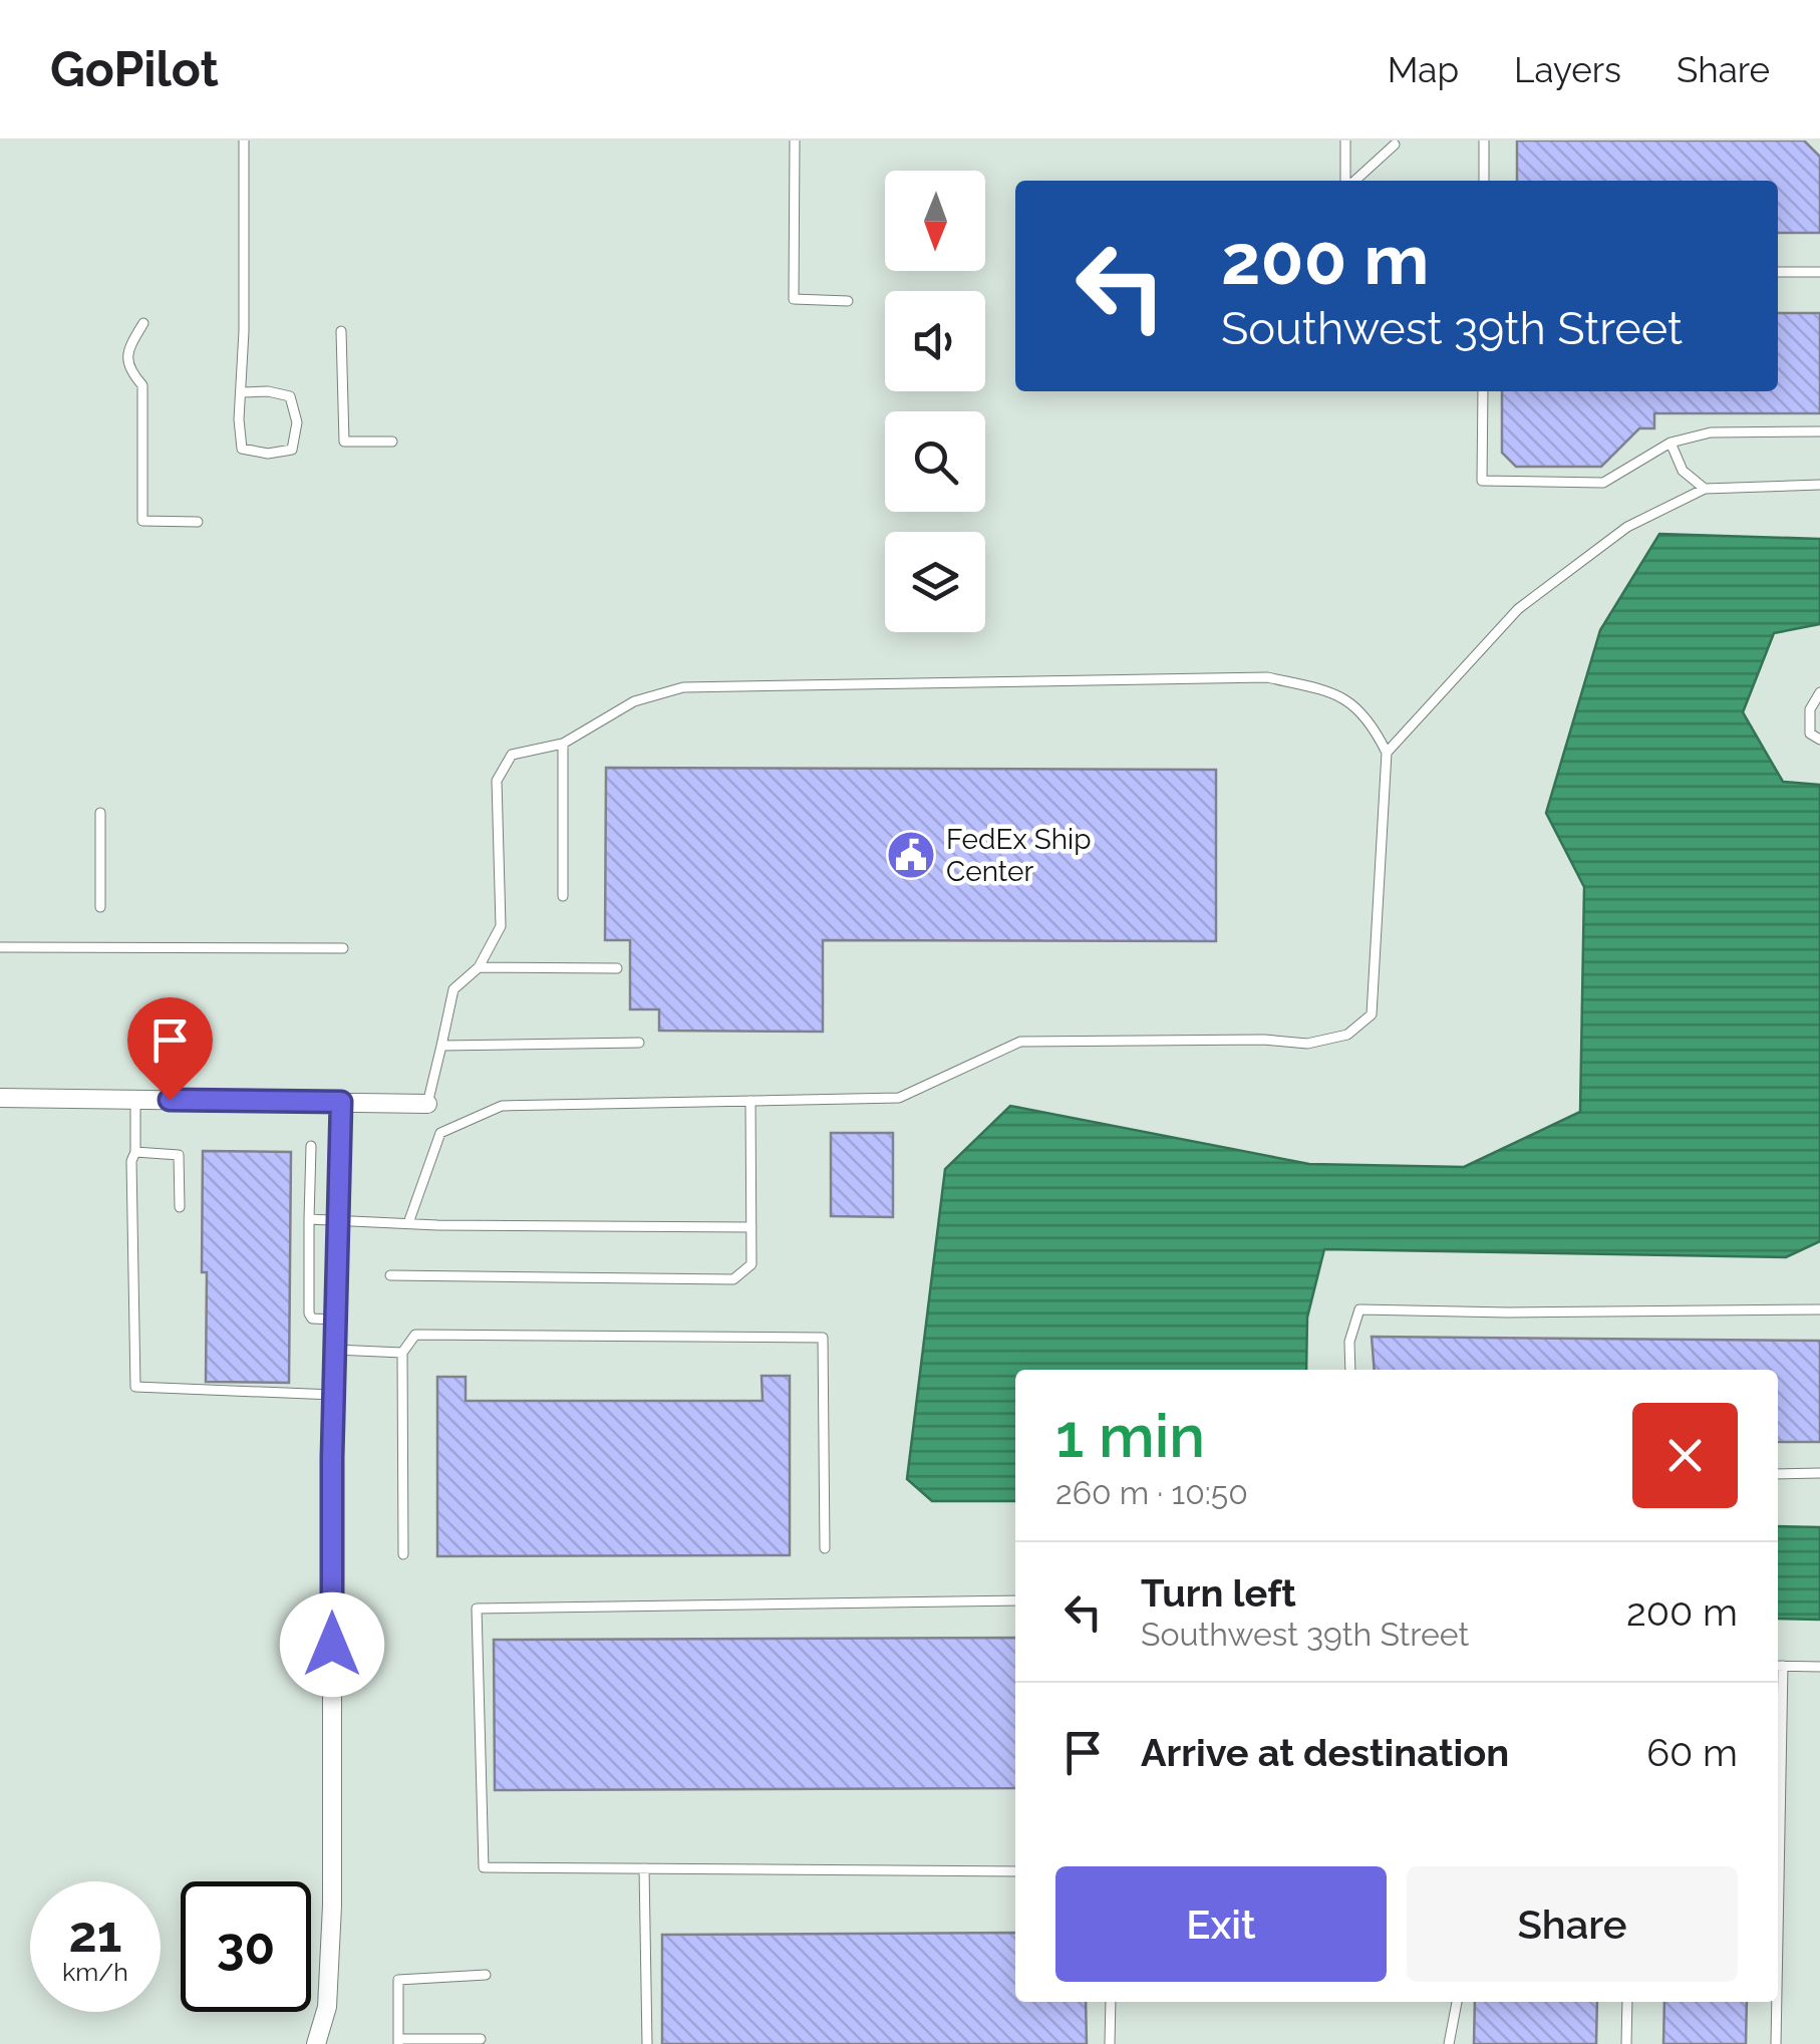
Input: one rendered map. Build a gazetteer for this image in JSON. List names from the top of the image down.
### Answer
{
  "places": {
    "public building": ["FedEx Ship Center"]
  },
  "north": "bottom",
  "page": {
    "header": "GoPilot",
    "nav": ["Map", "Layers", "Share"],
    "turn": ["200 m", "Southwest 39th Street"],
    "heading": ["1 min", "260 m · 10:50"],
    "list": [
      {
        "name": "Turn left",
        "note": "Southwest 39th Street",
        "value": "200 m"
      },
      {
        "name": "Arrive at destination",
        "value": "60 m"
      }
    ],
    "buttons": ["Exit", "Share"],
    "speed": "21 km/h",
    "limit": "30"
  }
}
